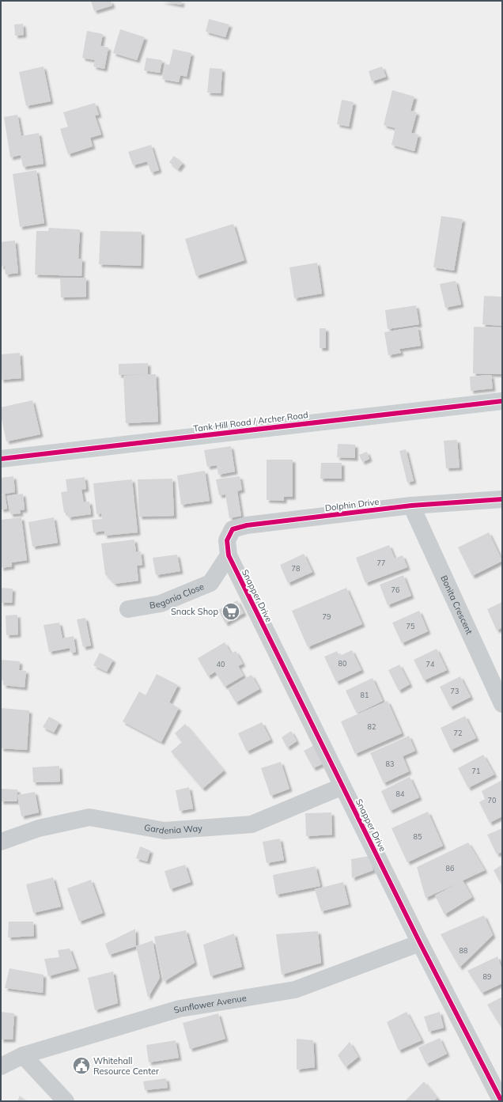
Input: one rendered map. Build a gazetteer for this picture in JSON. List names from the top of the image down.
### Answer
{
  "streets": {
    "street": [
      "Tank Hill Road / Archer Road",
      "Dolphin Drive",
      "Begonia Close",
      "Snapper Drive",
      "Bonita Crescent",
      "Gardenia Way",
      "Sunflower Avenue"
    ]
  },
  "crossings": [
    ["Dolphin Drive", "Begonia Close"],
    ["Dolphin Drive", "Snapper Drive"],
    ["Dolphin Drive", "Bonita Crescent"],
    ["Begonia Close", "Snapper Drive"],
    ["Snapper Drive", "Gardenia Way"],
    ["Snapper Drive", "Sunflower Avenue"]
  ],
  "places": {
    "supermarket": ["Snack Shop"],
    "public building": ["Whitehall Resource Center"]
  },
  "house_numbers": [
    "77",
    "78",
    "76",
    "79",
    "75",
    "80",
    "40",
    "74",
    "73",
    "81",
    "82",
    "72",
    "83",
    "71",
    "84",
    "70",
    "85",
    "86",
    "88",
    "89"
  ]
}
